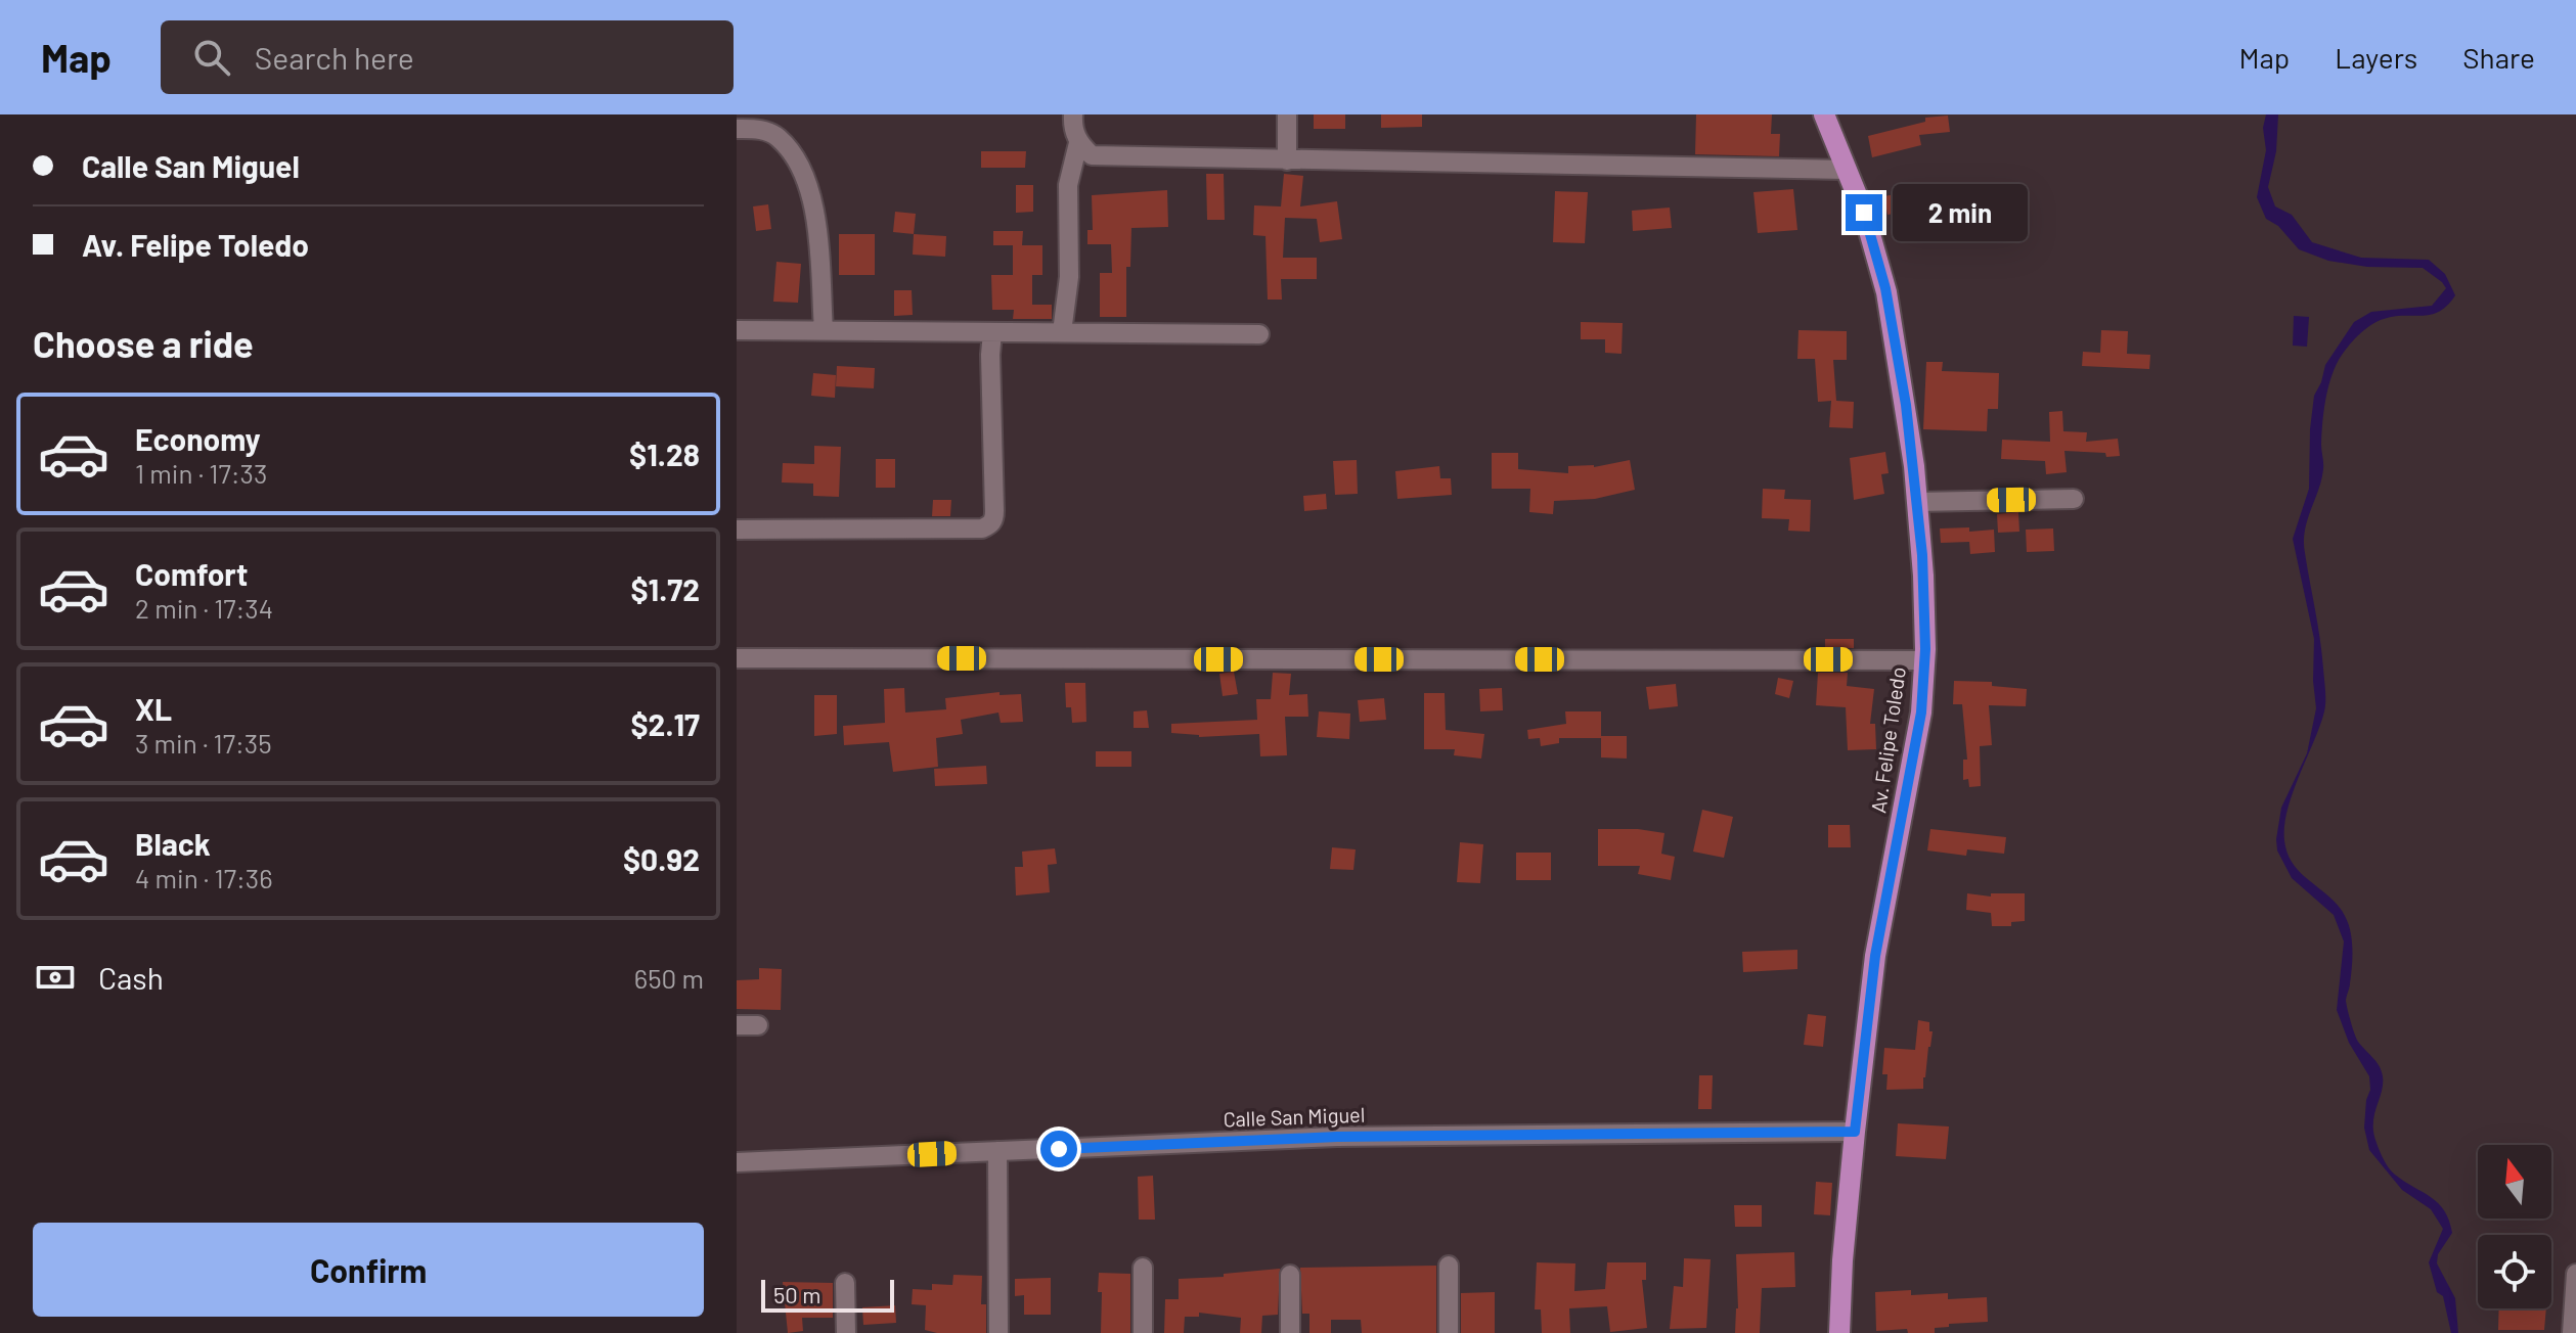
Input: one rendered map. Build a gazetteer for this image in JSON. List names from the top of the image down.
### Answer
{
  "streets": {
    "main road": ["Av. Felipe Toledo"],
    "street": ["Calle San Miguel"]
  },
  "crossings": [
    ["Av. Felipe Toledo", "Calle San Miguel"]
  ],
  "scale_bar": "50 m",
  "north": "top",
  "page": {
    "header": "Map",
    "search": "Search here",
    "nav": ["Map", "Layers", "Share"],
    "banner": ["Calle San Miguel", "Av. Felipe Toledo"],
    "bubble": "2 min",
    "heading": "Choose a ride",
    "list": [
      {
        "name": "Economy",
        "note": "1 min · 17:33",
        "value": "$1.28"
      },
      {
        "name": "Comfort",
        "note": "2 min · 17:34",
        "value": "$1.72"
      },
      {
        "name": "XL",
        "note": "3 min · 17:35",
        "value": "$2.17"
      },
      {
        "name": "Black",
        "note": "4 min · 17:36",
        "value": "$0.92"
      }
    ],
    "pay": ["Cash", "650 m"],
    "buttons": "Confirm",
    "scale": "50 m"
  }
}
